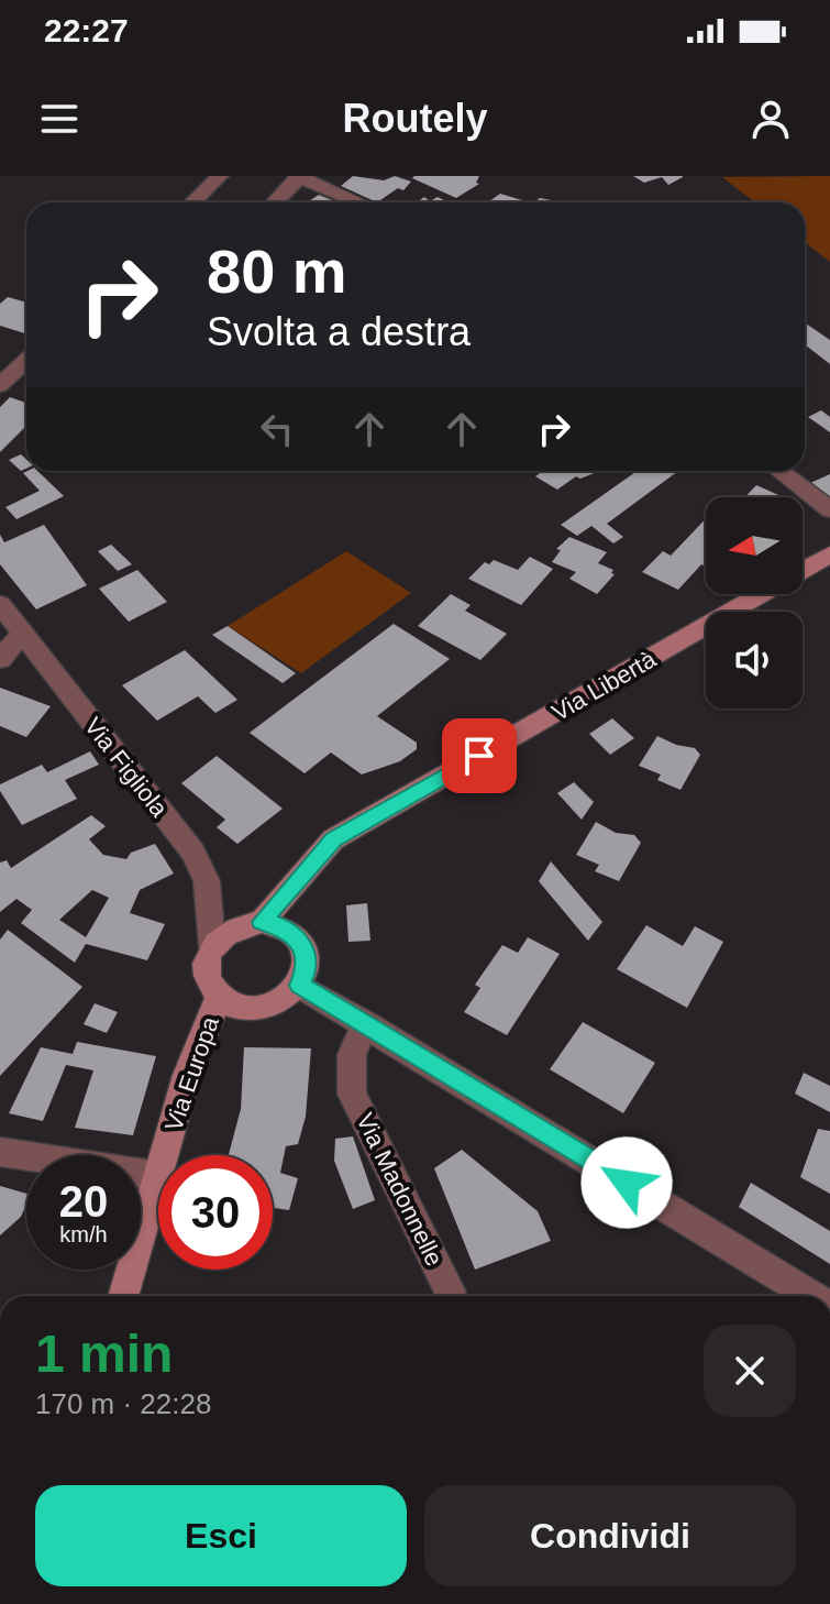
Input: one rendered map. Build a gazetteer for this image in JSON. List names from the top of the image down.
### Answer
{
  "streets": {
    "street": [
      "Via Libertà",
      "Via Figliola",
      "Via Europa",
      "Via Madonnelle"
    ]
  },
  "crossings": [
    ["Via Libertà", "Via Figliola"],
    ["Via Libertà", "Via Europa"],
    ["Via Figliola", "Via Europa"]
  ],
  "north": "left",
  "page": {
    "status": "22:27",
    "header": "Routely",
    "turn": ["80 m", "Svolta a destra"],
    "speed": "20 km/h",
    "limit": "30",
    "heading": ["1 min", "170 m · 22:28"],
    "buttons": ["Esci", "Condividi"]
  }
}
